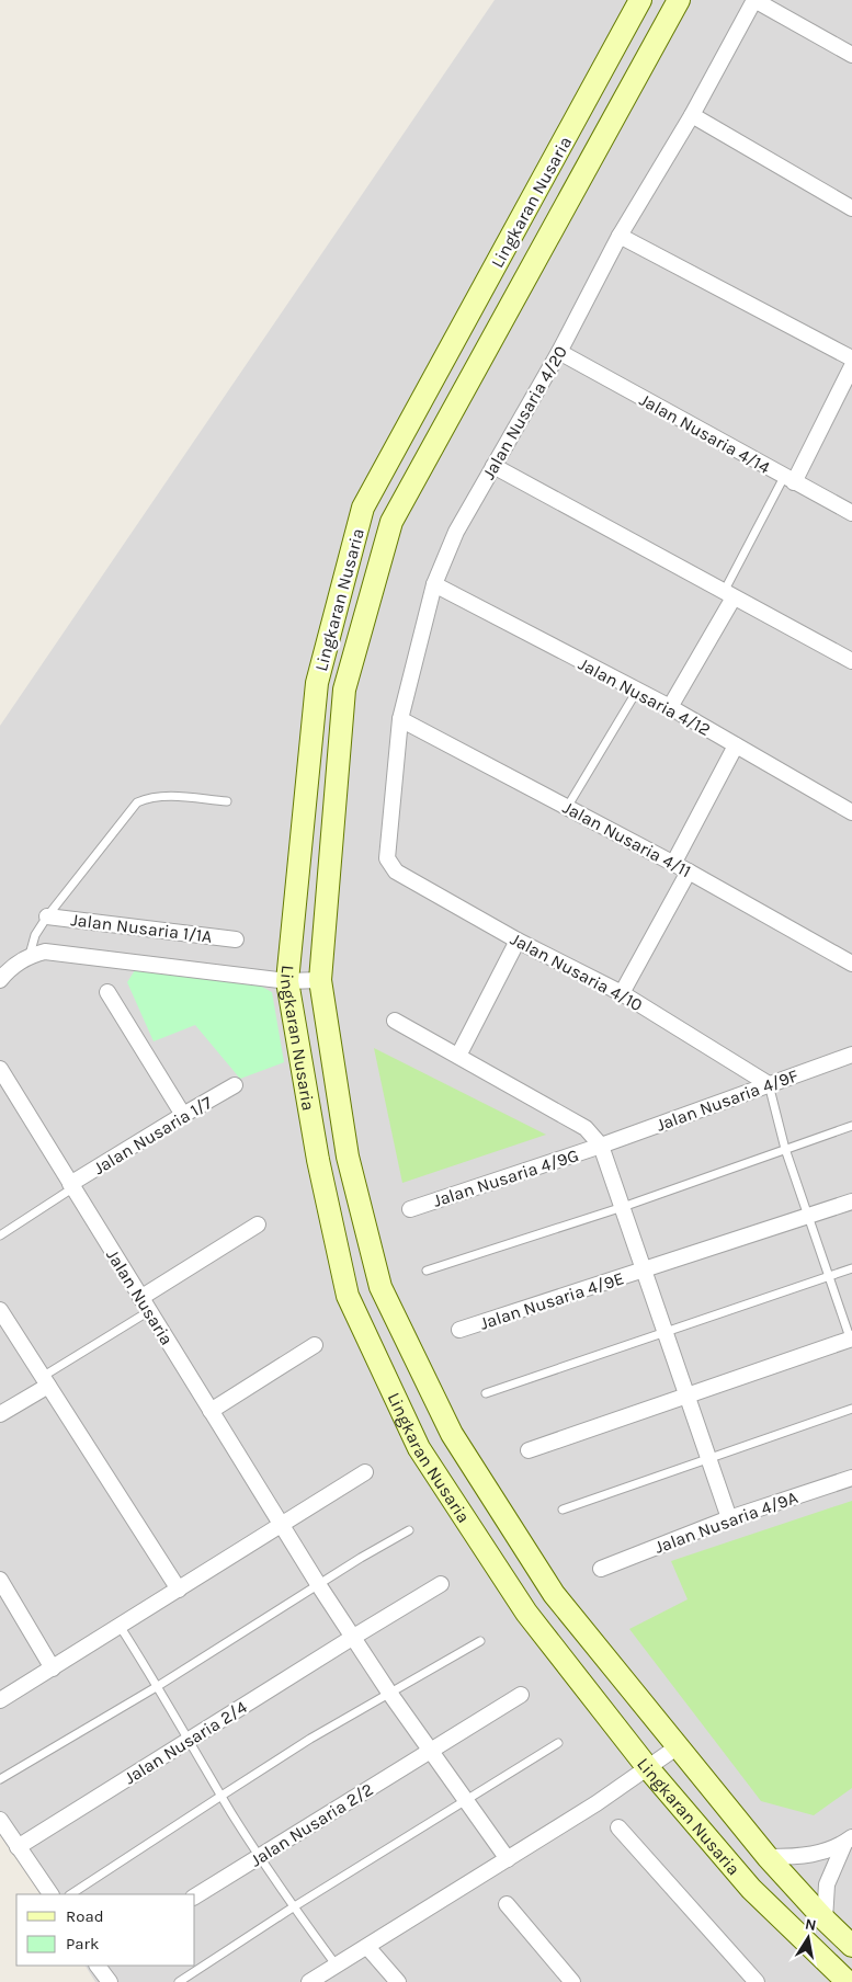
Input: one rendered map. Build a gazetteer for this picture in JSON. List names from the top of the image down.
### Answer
{
  "streets": {
    "main road": ["Lingkaran Nusaria"],
    "street": [
      "Jalan Nusaria 4/20",
      "Jalan Nusaria 4/14",
      "Jalan Nusaria 4/12",
      "Jalan Nusaria 4/11",
      "Jalan Nusaria 1/1A",
      "Jalan Nusaria 4/10",
      "Jalan Nusaria 4/9F",
      "Jalan Nusaria 1/7",
      "Jalan Nusaria 4/9G",
      "Jalan Nusaria",
      "Jalan Nusaria 4/9E",
      "Jalan Nusaria 4/9A",
      "Jalan Nusaria 2/4",
      "Jalan Nusaria 2/2"
    ]
  },
  "crossings": [
    ["Jalan Nusaria 4/20", "Jalan Nusaria 4/14"],
    ["Jalan Nusaria 4/20", "Jalan Nusaria 4/12"],
    ["Jalan Nusaria 4/20", "Jalan Nusaria 4/11"],
    ["Jalan Nusaria 4/20", "Jalan Nusaria 4/10"],
    ["Jalan Nusaria 4/10", "Jalan Nusaria 4/9F"],
    ["Jalan Nusaria 4/9F", "Jalan Nusaria 4/9G"],
    ["Jalan Nusaria 1/7", "Jalan Nusaria"],
    ["Jalan Nusaria", "Jalan Nusaria 2/4"],
    ["Jalan Nusaria", "Jalan Nusaria 2/2"]
  ],
  "legend": ["Road", "Park"],
  "north": "top"
}
